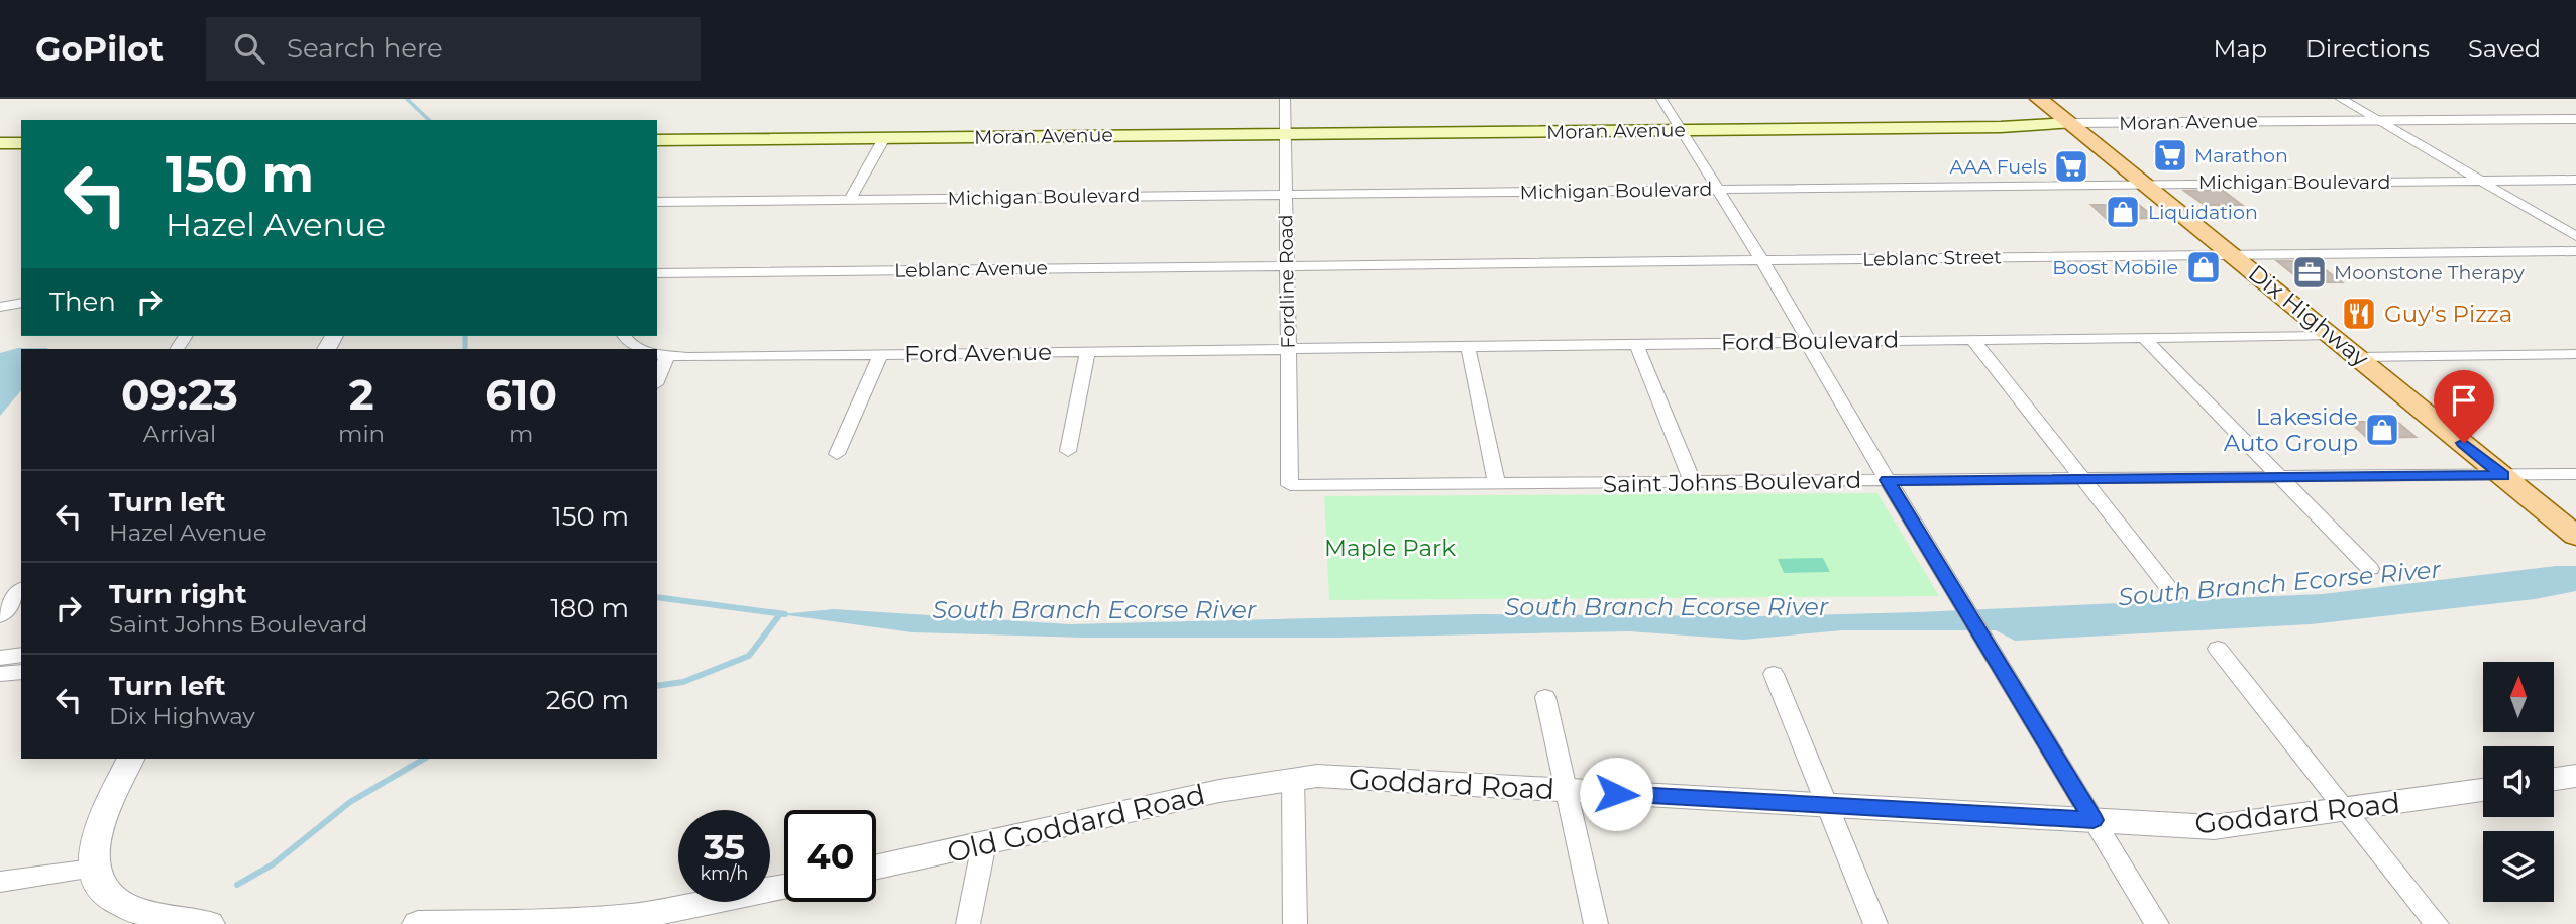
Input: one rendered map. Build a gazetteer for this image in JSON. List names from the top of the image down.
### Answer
{
  "streets": {
    "main road": ["Moran Avenue", "Dix Highway"],
    "street": [
      "Michigan Boulevard",
      "Leblanc Street",
      "Leblanc Avenue",
      "Fordline Road",
      "Ford Boulevard",
      "Ford Avenue",
      "Saint Johns Boulevard",
      "Goddard Road",
      "Old Goddard Road"
    ]
  },
  "crossings": [
    ["Moran Avenue", "Fordline Road"],
    ["Moran Avenue", "Dix Highway"],
    ["Michigan Boulevard", "Fordline Road"],
    ["Michigan Boulevard", "Dix Highway"],
    ["Leblanc Street", "Leblanc Avenue"],
    ["Leblanc Street", "Fordline Road"],
    ["Leblanc Street", "Dix Highway"],
    ["Leblanc Avenue", "Fordline Road"],
    ["Fordline Road", "Ford Boulevard"],
    ["Fordline Road", "Ford Avenue"],
    ["Fordline Road", "Saint Johns Boulevard"],
    ["Dix Highway", "Ford Boulevard"],
    ["Dix Highway", "Saint Johns Boulevard"],
    ["Ford Boulevard", "Ford Avenue"],
    ["Goddard Road", "Old Goddard Road"]
  ],
  "water": ["South Branch Ecorse River"],
  "parks": ["Maple Park"],
  "places": {
    "supermarket": ["Marathon", "AAA Fuels"],
    "shop": ["Liquidation", "Boost Mobile", "Lakeside Auto Group"],
    "office": ["Moonstone Therapy"],
    "restaurant": ["Guy's Pizza"]
  },
  "north": "top",
  "page": {
    "header": "GoPilot",
    "search": "Search here",
    "nav": ["Map", "Directions", "Saved"],
    "turn": ["150 m", "Hazel Avenue"],
    "then": "Then",
    "eta": [
      "09:23",
      "Arrival",
      "2",
      "min",
      "610",
      "m"
    ],
    "list": [
      {
        "name": "Turn left",
        "note": "Hazel Avenue",
        "value": "150 m"
      },
      {
        "name": "Turn right",
        "note": "Saint Johns Boulevard",
        "value": "180 m"
      },
      {
        "name": "Turn left",
        "note": "Dix Highway",
        "value": "260 m"
      }
    ],
    "speed": "35 km/h",
    "limit": "40"
  }
}
